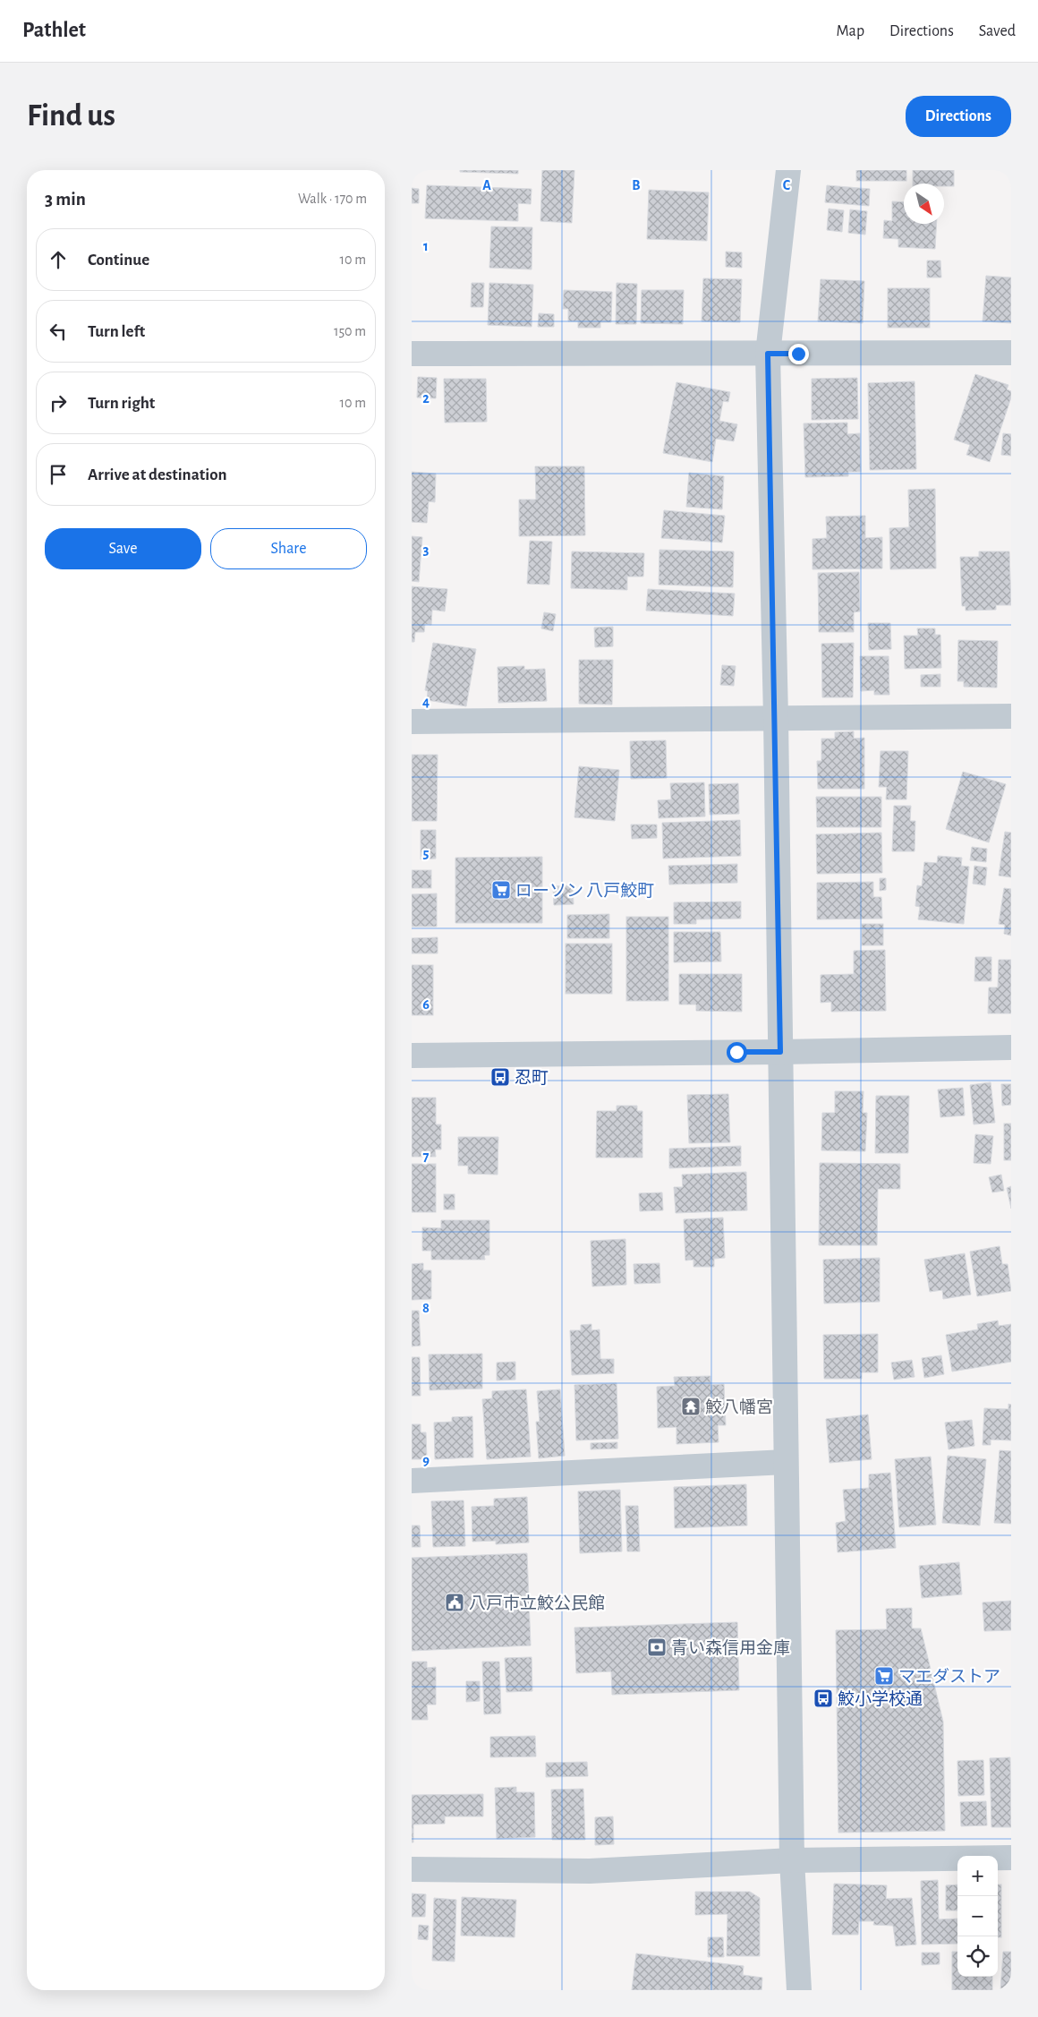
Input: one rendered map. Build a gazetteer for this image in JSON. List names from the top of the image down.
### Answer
{
  "places": {
    "supermarket": ["ローソン 八戸鮫町", "マエダストア"],
    "bus stop": ["忍町", "鮫小学校通"],
    "temple": ["鮫八幡宮"],
    "public building": ["八戸市立鮫公民館"],
    "bank": ["青い森信用金庫"]
  },
  "north": "bottom right",
  "page": {
    "header": "Pathlet",
    "nav": ["Map", "Directions", "Saved"],
    "buttons": [
      "Directions",
      ["Save", "Share"]
    ],
    "title": "Find us",
    "heading": ["3 min", "Walk · 170 m"],
    "list": [
      ["Continue", "10 m"],
      ["Turn left", "150 m"],
      ["Turn right", "10 m"],
      "Arrive at destination"
    ],
    "map_buttons": ["+", "−"]
  },
  "grid": {
    "columns": ["A", "B", "C"],
    "rows": [
      "1",
      "2",
      "3",
      "4",
      "5",
      "6",
      "7",
      "8",
      "9"
    ]
  }
}
